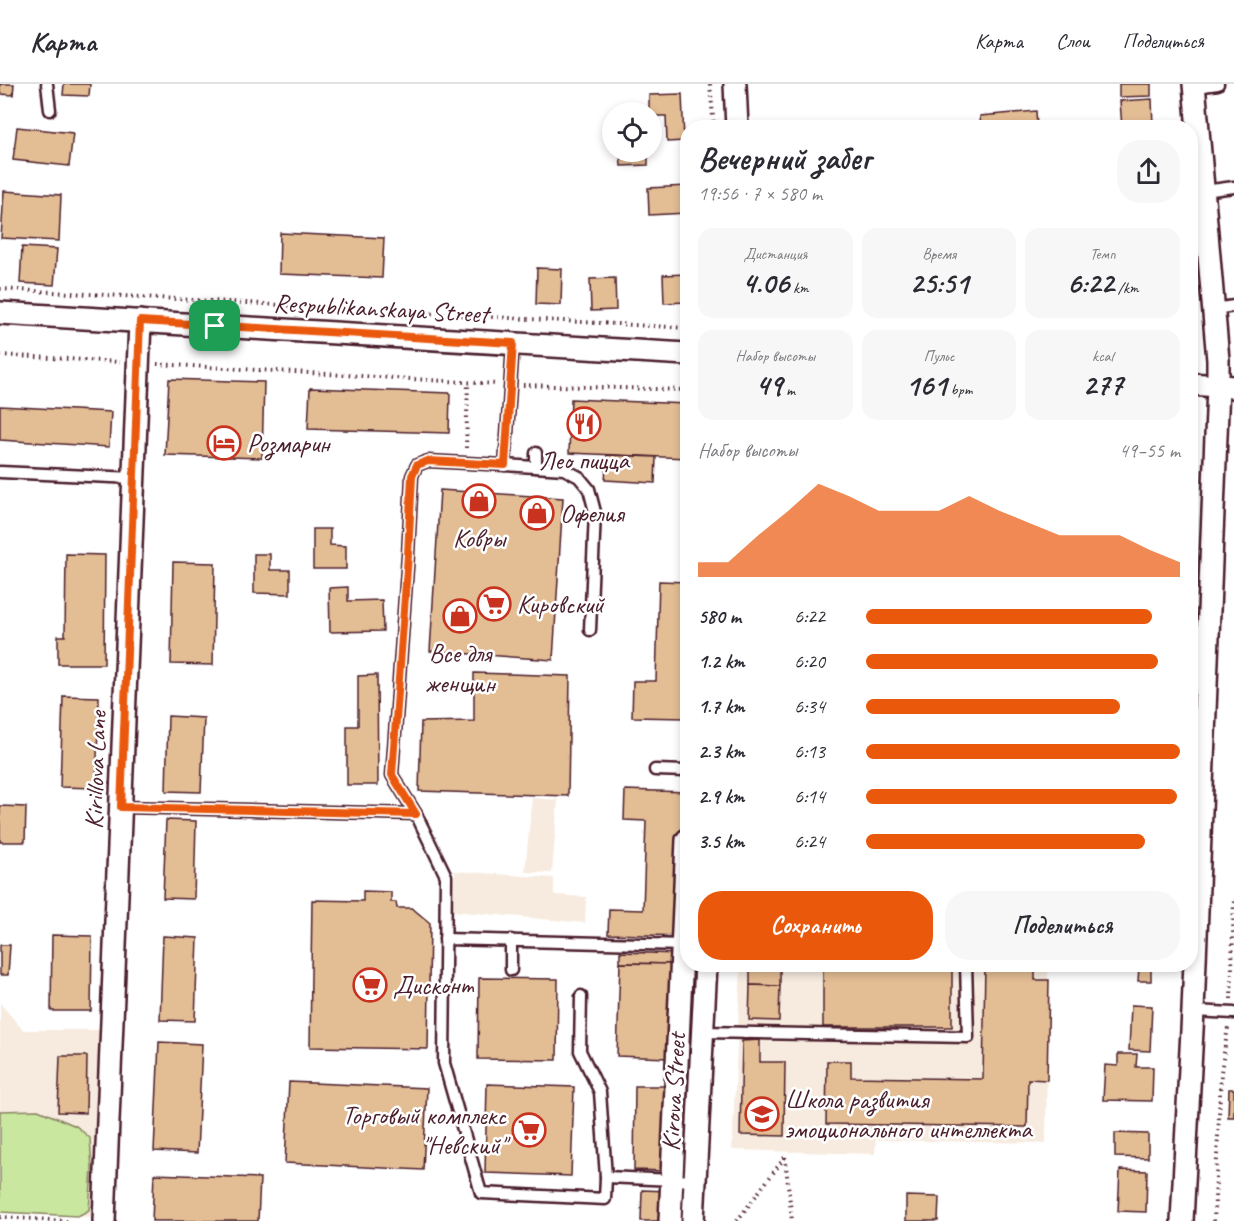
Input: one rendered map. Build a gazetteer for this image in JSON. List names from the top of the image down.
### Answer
{
  "streets": {
    "street": ["Respublikanskaya Street", "Kirillova Lane", "Kirova Street"]
  },
  "crossings": [
    ["Respublikanskaya Street", "Kirillova Lane"]
  ],
  "places": {
    "restaurant": ["Лео пицца"],
    "hotel": ["Розмарин"],
    "shop": ["Ковры", "Офелия", "Все для женщин"],
    "supermarket": ["Кировский", "Дисконт", "Торговый комплекс \"Невский\""],
    "school or university": ["Школа развития эмоционального интеллекта"]
  },
  "page": {
    "header": "Карта",
    "nav": ["Карта", "Слои", "Поделиться"],
    "heading": ["Вечерний забег", "19:56 · 7 × 580 m"],
    "stats": [
      ["Дистанция", "4.06 km"],
      ["Время", "25:51"],
      ["Темп", "6:22 /km"],
      ["Набор высоты", "49 m"],
      ["Пульс", "161 bpm"],
      ["kcal", "277"]
    ],
    "chart": ["Набор высоты", "49–55 m"],
    "list": [
      {
        "name": "580 m",
        "note": "6:22"
      },
      {
        "name": "1.2 km",
        "note": "6:20"
      },
      {
        "name": "1.7 km",
        "note": "6:34"
      },
      {
        "name": "2.3 km",
        "note": "6:13"
      },
      {
        "name": "2.9 km",
        "note": "6:14"
      },
      {
        "name": "3.5 km",
        "note": "6:24"
      }
    ],
    "buttons": ["Сохранить", "Поделиться"]
  }
}
